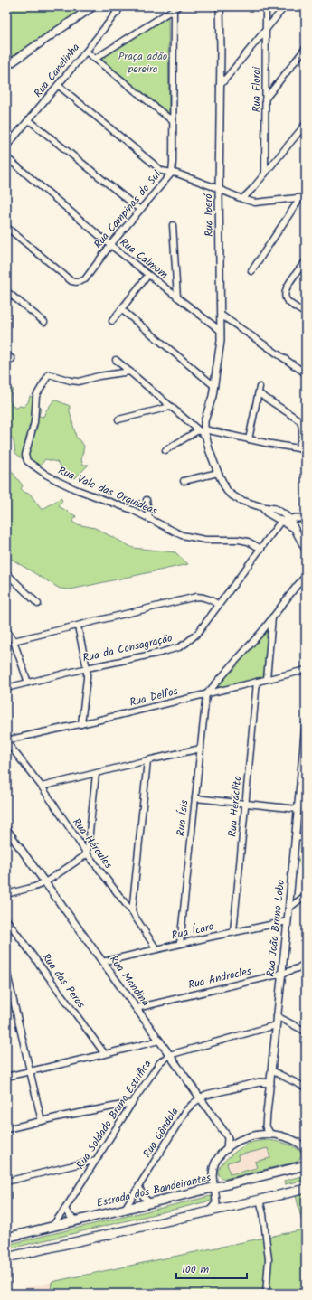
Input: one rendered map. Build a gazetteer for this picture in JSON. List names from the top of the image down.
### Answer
{
  "streets": {
    "main road": ["Estrada dos Bandeirantes"],
    "street": [
      "Rua Canelinha",
      "Rua Florai",
      "Rua Campinas do Sul",
      "Rua Iperó",
      "Rua Calmom",
      "Rua Vale das Orquideas",
      "Rua da Consagração",
      "Rua Delfos",
      "Rua Heráclito",
      "Rua Ísis",
      "Rua Hércules",
      "Rua João Bruno Lobo",
      "Rua Ícaro",
      "Rua Androcles",
      "Rua das Peras",
      "Rua Mandina",
      "Rua Soldado Bruno Estrífica",
      "Rua Gôndola"
    ]
  },
  "crossings": [
    ["Rua Campinas do Sul", "Rua Iperó"],
    ["Rua Campinas do Sul", "Rua Calmom"],
    ["Rua Iperó", "Rua Calmom"],
    ["Rua Vale das Orquideas", "Rua da Consagração"],
    ["Rua Delfos", "Rua Heráclito"],
    ["Rua Delfos", "Rua Ísis"],
    ["Rua Delfos", "Rua Hércules"],
    ["Rua Heráclito", "Rua Ícaro"],
    ["Rua Ísis", "Rua Ícaro"],
    ["Rua Hércules", "Rua Ícaro"],
    ["Rua João Bruno Lobo", "Rua Ícaro"],
    ["Rua João Bruno Lobo", "Rua Androcles"],
    ["Rua João Bruno Lobo", "Rua Soldado Bruno Estrífica"],
    ["Rua João Bruno Lobo", "Rua Gôndola"],
    ["Rua Ícaro", "Rua Mandina"],
    ["Rua Androcles", "Rua Mandina"],
    ["Rua Mandina", "Rua Soldado Bruno Estrífica"],
    ["Rua Mandina", "Rua Gôndola"],
    ["Rua Soldado Bruno Estrífica", "Estrada dos Bandeirantes"],
    ["Rua Gôndola", "Estrada dos Bandeirantes"]
  ],
  "parks": ["Praça adão pereira"],
  "scale_bar": "100 m"
}
